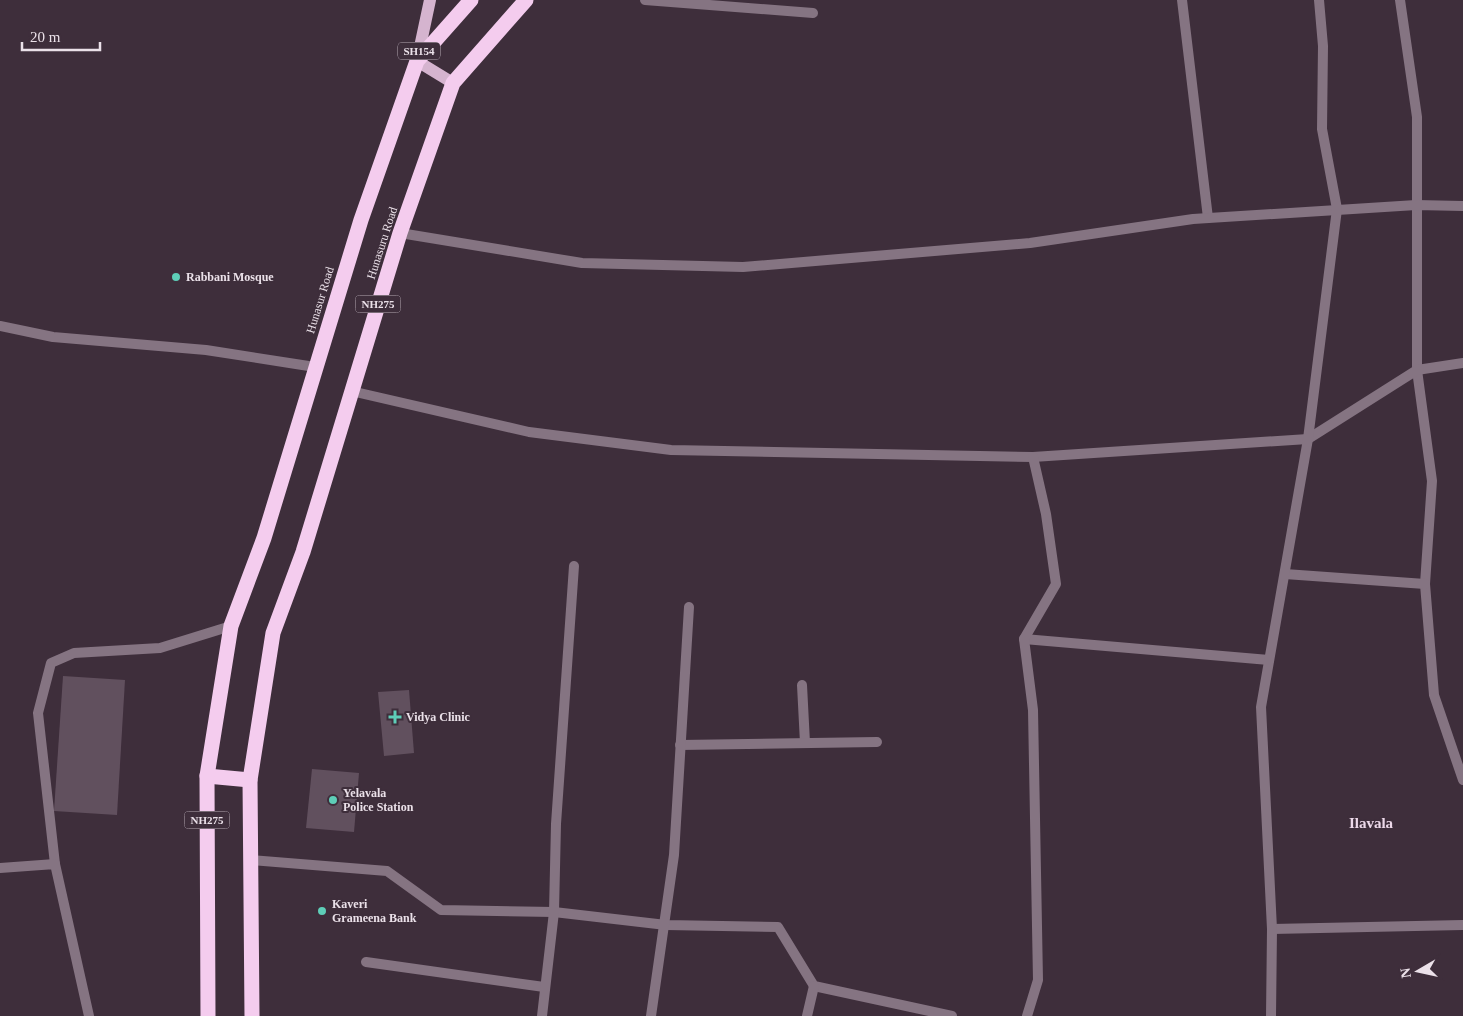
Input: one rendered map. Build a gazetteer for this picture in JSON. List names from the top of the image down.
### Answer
{
  "streets": {
    "highway": ["Hunasuru Road", "Hunasur Road", "NH275"],
    "main road": ["SH154"]
  },
  "crossings": [
    ["SH154", "Hunasuru Road"],
    ["SH154", "Hunasur Road"],
    ["Hunasuru Road", "NH275"],
    ["Hunasur Road", "NH275"]
  ],
  "districts": ["Ilavala"],
  "places": {
    "other": ["Rabbani Mosque", "Yelavala Police Station", "Kaveri Grameena Bank"],
    "health": ["Vidya Clinic"]
  },
  "scale_bar": "20 m",
  "north": "left"
}
